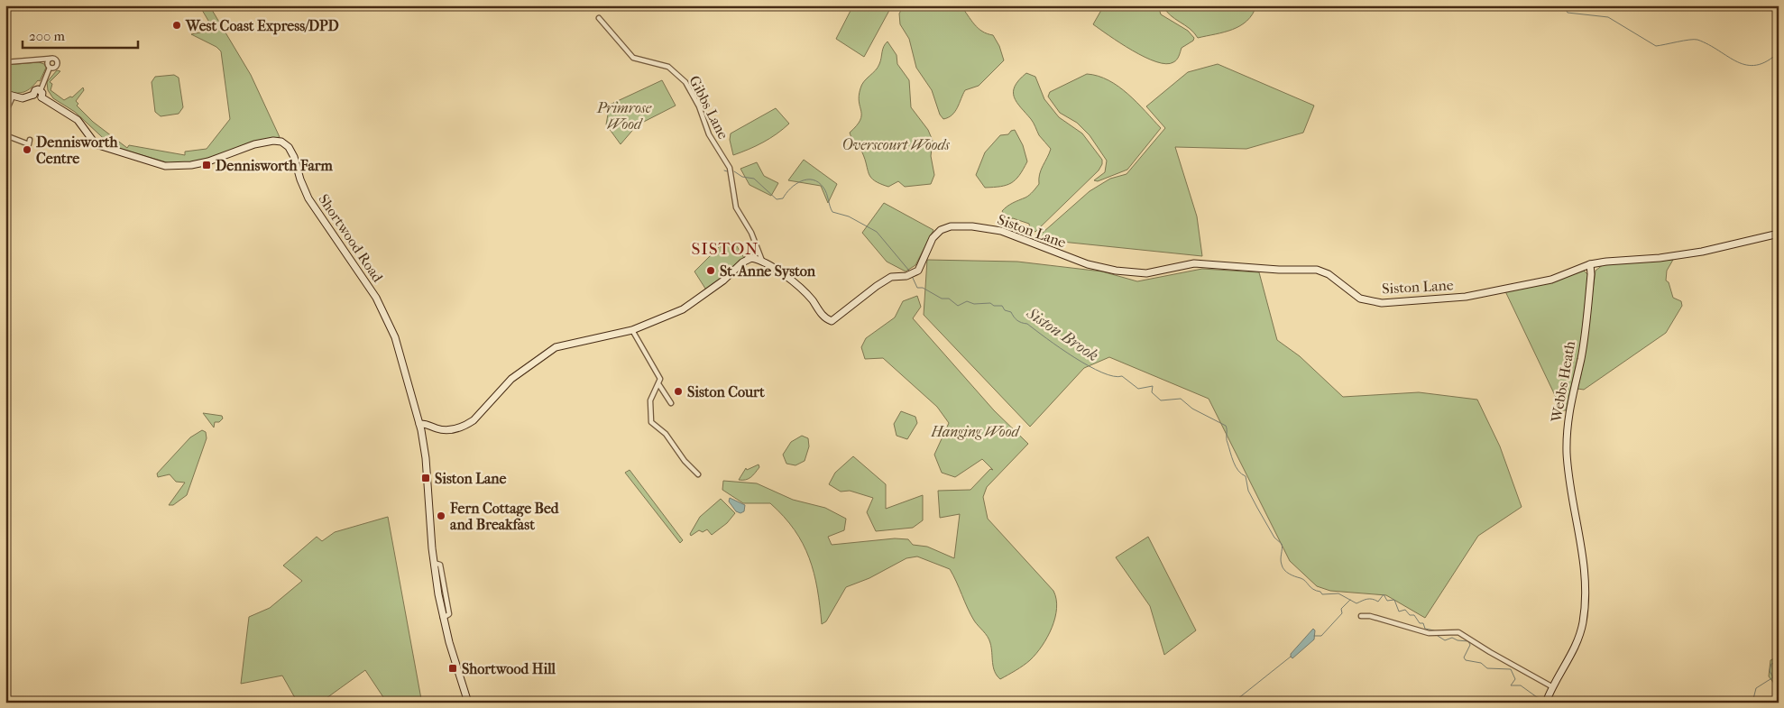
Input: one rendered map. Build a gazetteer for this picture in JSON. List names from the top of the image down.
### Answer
{
  "streets": {
    "street": [
      "Gibbs Lane",
      "Siston Lane",
      "Shortwood Road",
      "Webbs Heath"
    ]
  },
  "crossings": [
    ["Gibbs Lane", "Siston Lane"],
    ["Siston Lane", "Webbs Heath"]
  ],
  "districts": ["SISTON"],
  "water": ["Siston Brook"],
  "parks": ["Primrose Wood", "Overscourt Woods", "Hanging Wood"],
  "places": {
    "other": [
      "West Coast Express/DPD",
      "Dennisworth Centre",
      "St. Anne Syston",
      "Siston Court",
      "Fern Cottage Bed and Breakfast"
    ],
    "transit": ["Dennisworth Farm", "Siston Lane", "Shortwood Hill"]
  },
  "scale_bar": "200 m"
}
